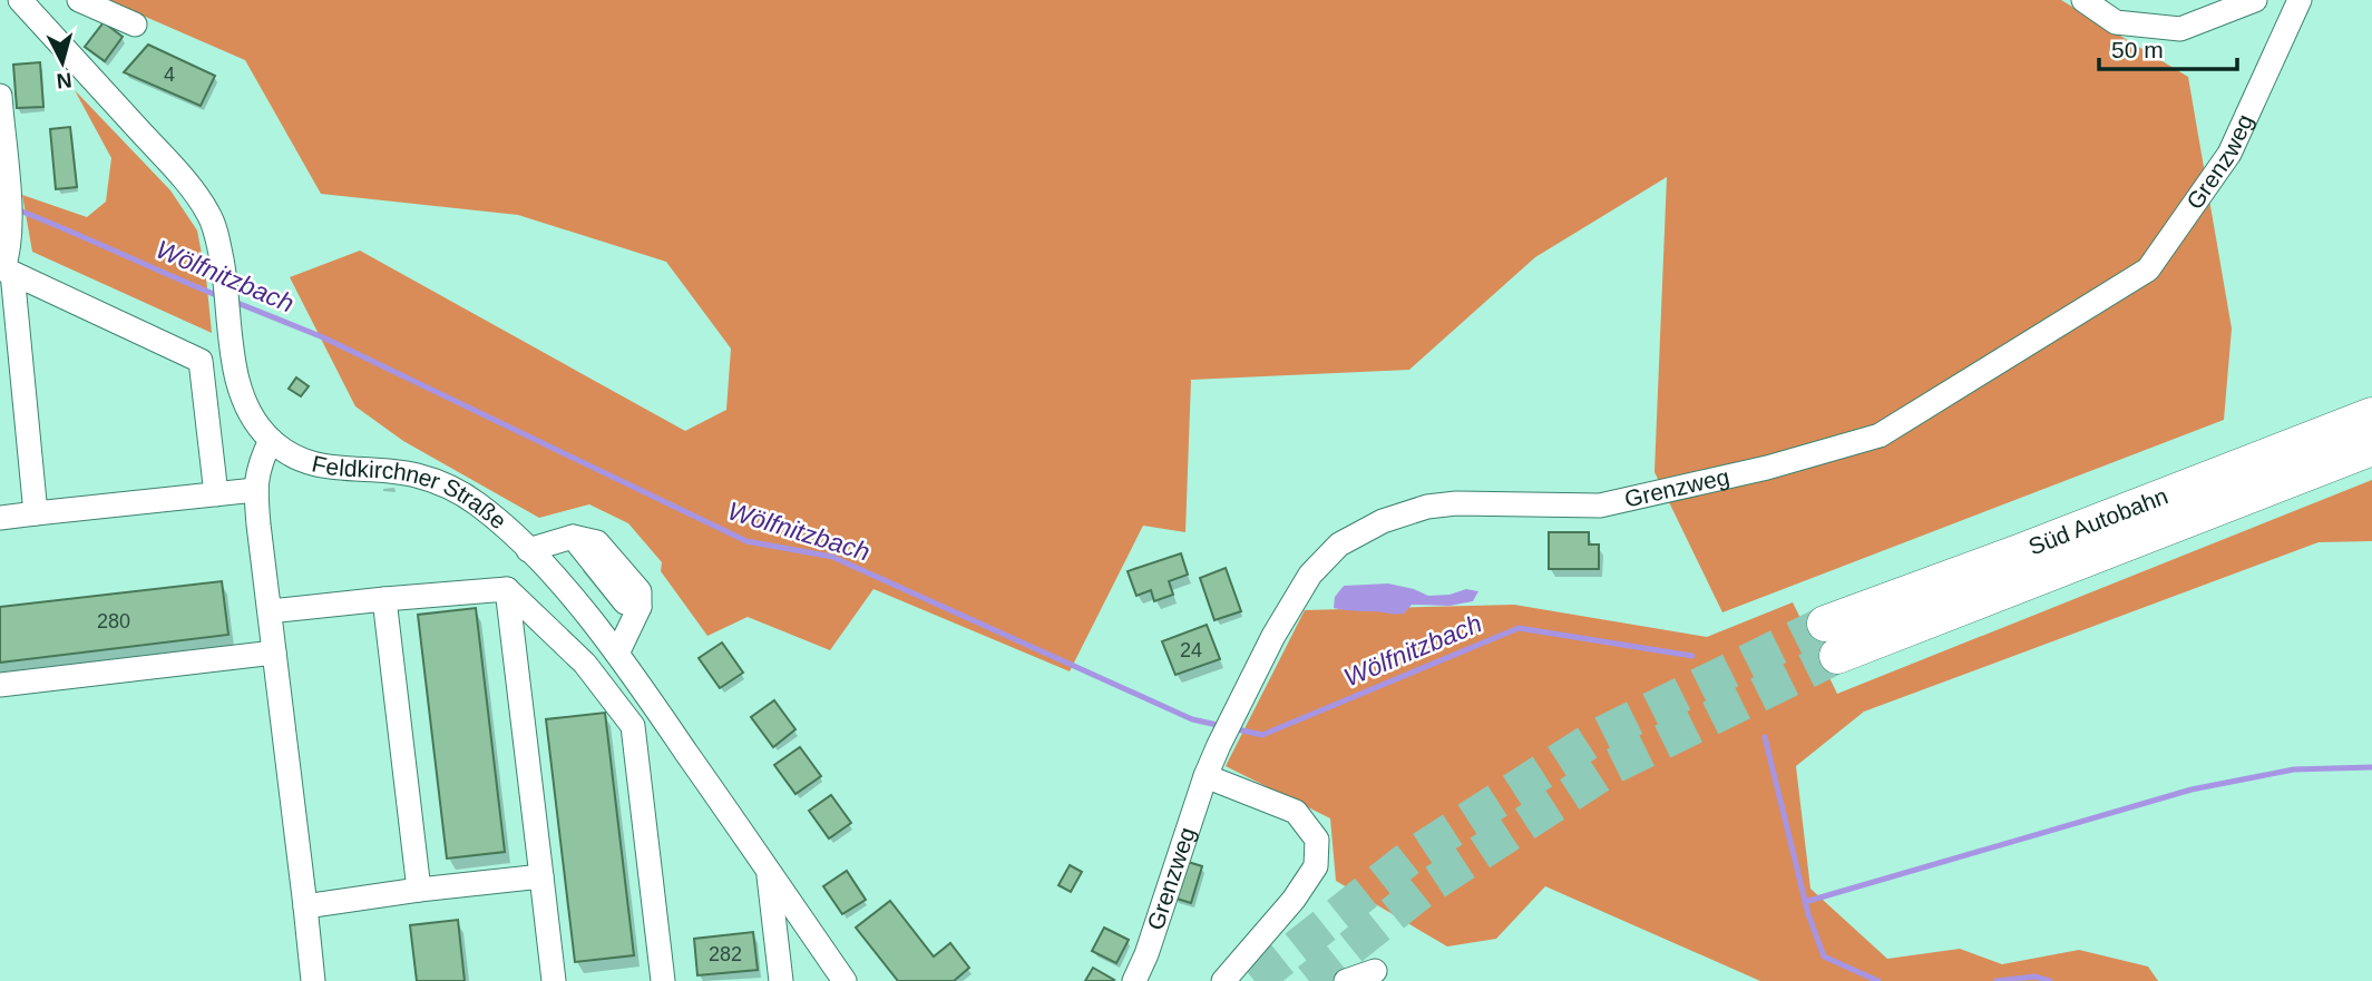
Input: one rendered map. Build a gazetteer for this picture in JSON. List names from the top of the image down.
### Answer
{
  "streets": {
    "highway": ["Süd Autobahn"],
    "street": ["Grenzweg", "Feldkirchner Straße"]
  },
  "water": ["Wölfnitzbach"],
  "house_numbers": [
    "4",
    "280",
    "24",
    "282"
  ],
  "scale_bar": "50 m",
  "north": "bottom"
}
